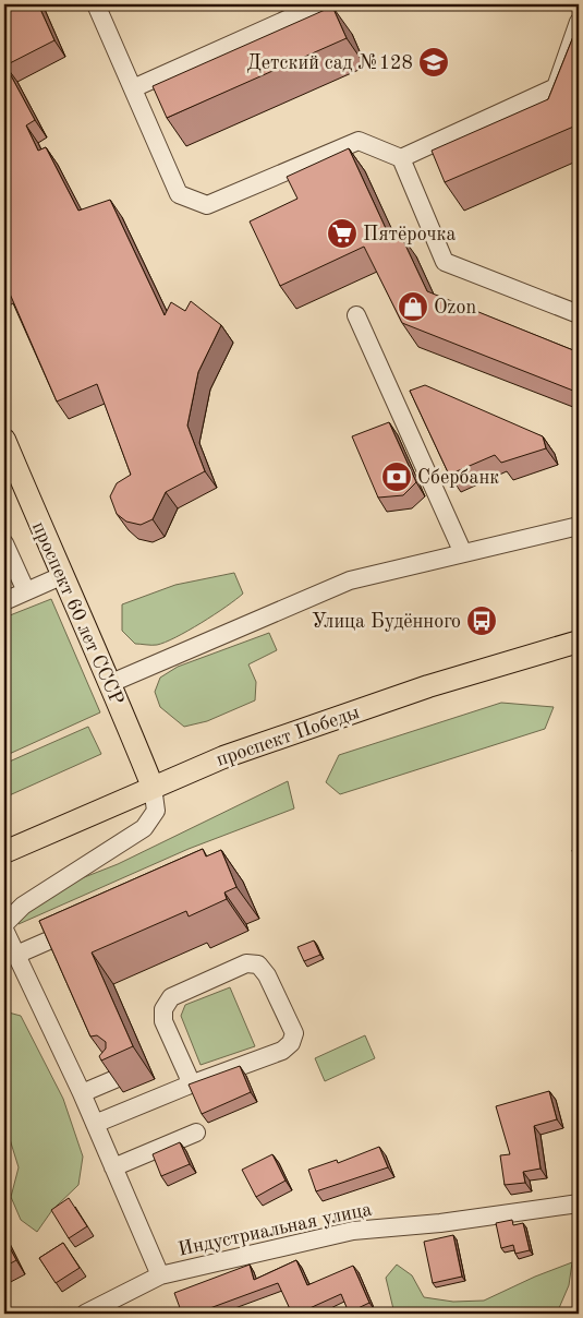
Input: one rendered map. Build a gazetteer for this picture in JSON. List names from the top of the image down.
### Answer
{
  "streets": {
    "main road": ["проспект 60 лет СССР", "проспект Победы"],
    "street": ["Индустриальная улица"]
  },
  "crossings": [
    ["проспект 60 лет СССР", "проспект Победы"]
  ],
  "places": {
    "school or university": ["Детский сад №128"],
    "supermarket": ["Пятёрочка"],
    "shop": ["Ozon"],
    "bank": ["Сбербанк"],
    "bus stop": ["Улица Будённого"]
  }
}
